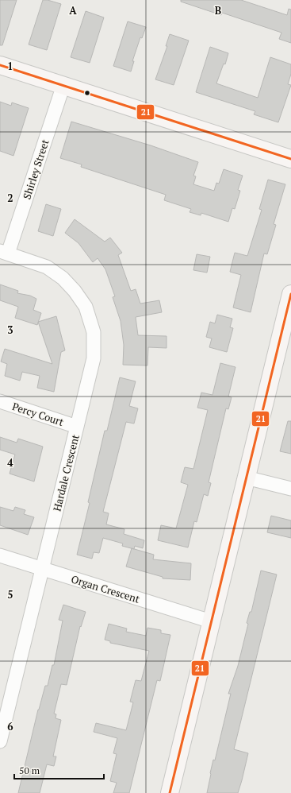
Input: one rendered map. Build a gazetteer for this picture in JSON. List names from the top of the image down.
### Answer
{
  "streets": {
    "street": [
      "Shirley Street",
      "Percy Court",
      "Hardale Crescent",
      "Organ Crescent"
    ]
  },
  "crossings": [
    ["Shirley Street", "Hardale Crescent"],
    ["Percy Court", "Hardale Crescent"],
    ["Hardale Crescent", "Organ Crescent"]
  ],
  "lines": ["transit line 21"],
  "scale_bar": "50 m",
  "grid": {
    "columns": ["A", "B"],
    "rows": [
      "1",
      "2",
      "3",
      "4",
      "5",
      "6"
    ]
  }
}
